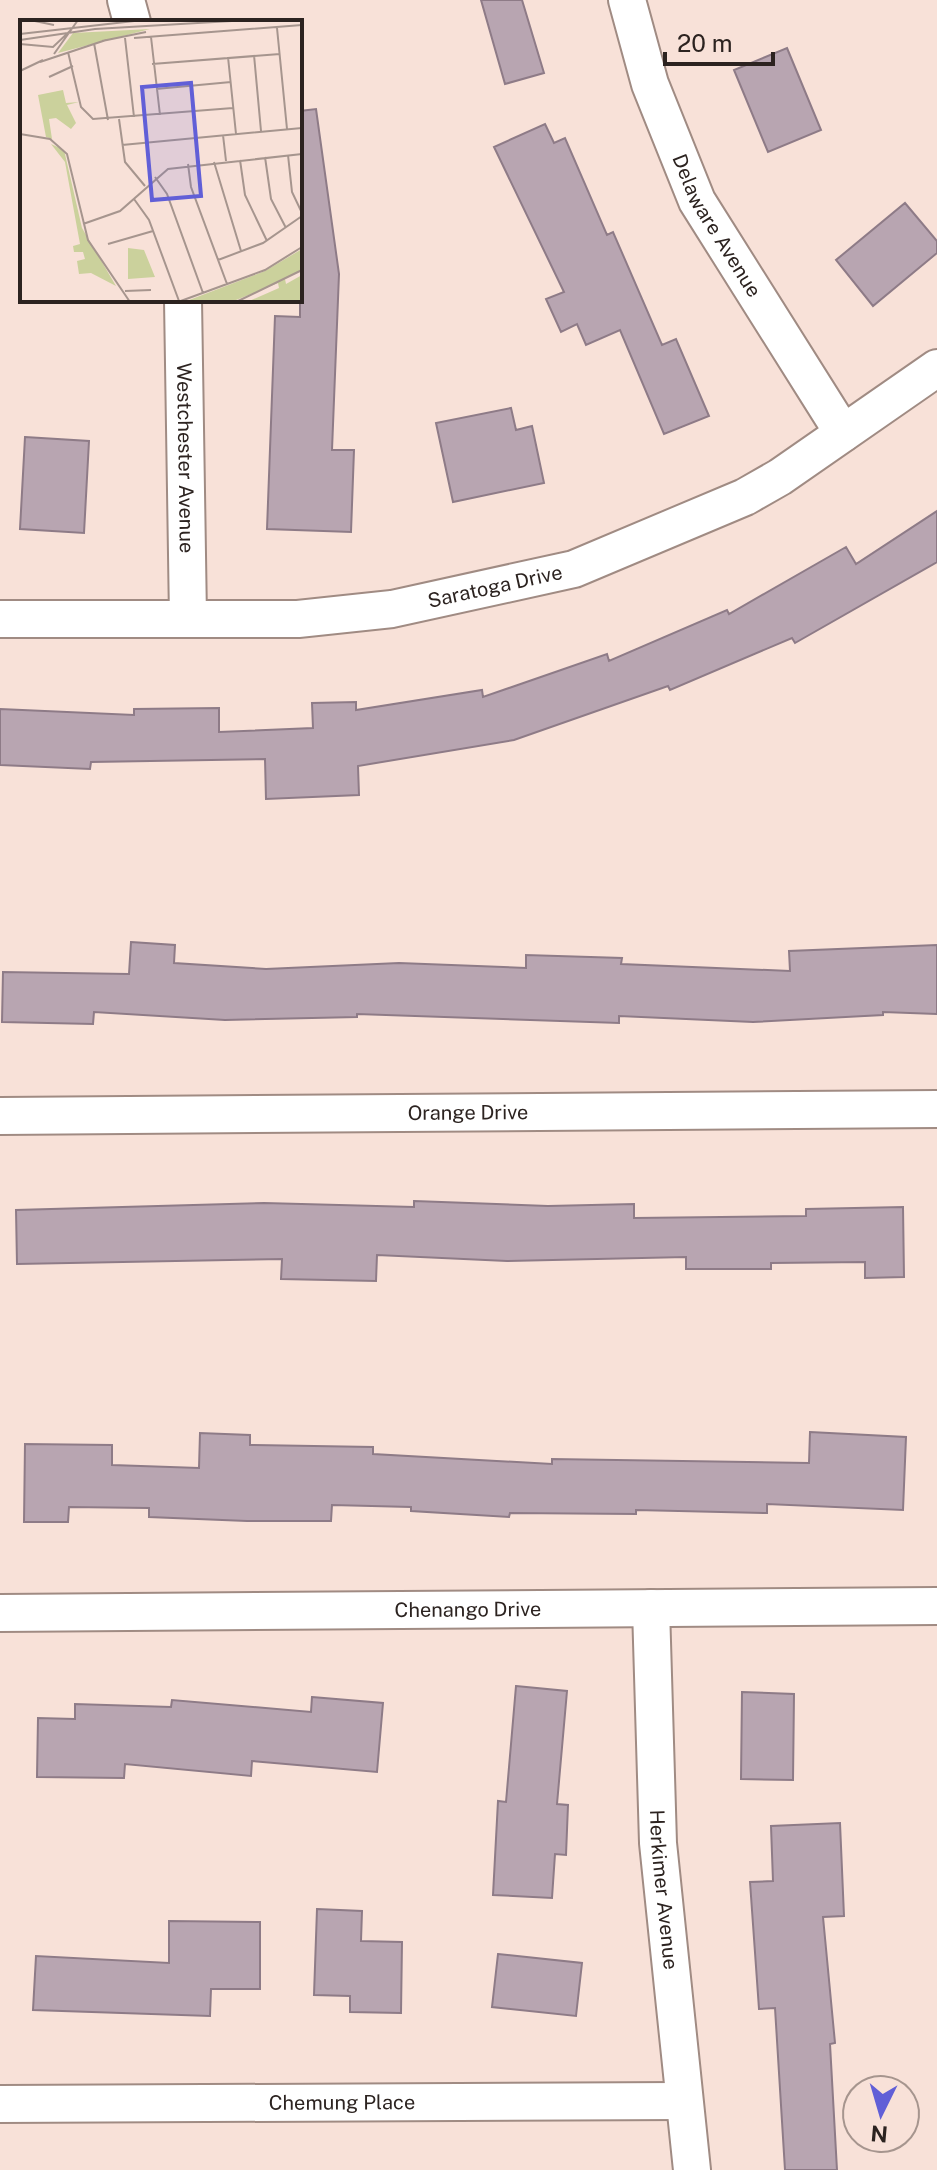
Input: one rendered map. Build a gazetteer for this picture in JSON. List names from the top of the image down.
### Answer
{
  "streets": {
    "street": [
      "Delaware Avenue",
      "Westchester Avenue",
      "Saratoga Drive",
      "Orange Drive",
      "Chenango Drive",
      "Herkimer Avenue",
      "Chemung Place"
    ]
  },
  "crossings": [
    ["Delaware Avenue", "Saratoga Drive"],
    ["Westchester Avenue", "Saratoga Drive"],
    ["Chenango Drive", "Herkimer Avenue"],
    ["Herkimer Avenue", "Chemung Place"]
  ],
  "scale_bar": "20 m",
  "north": "bottom"
}
